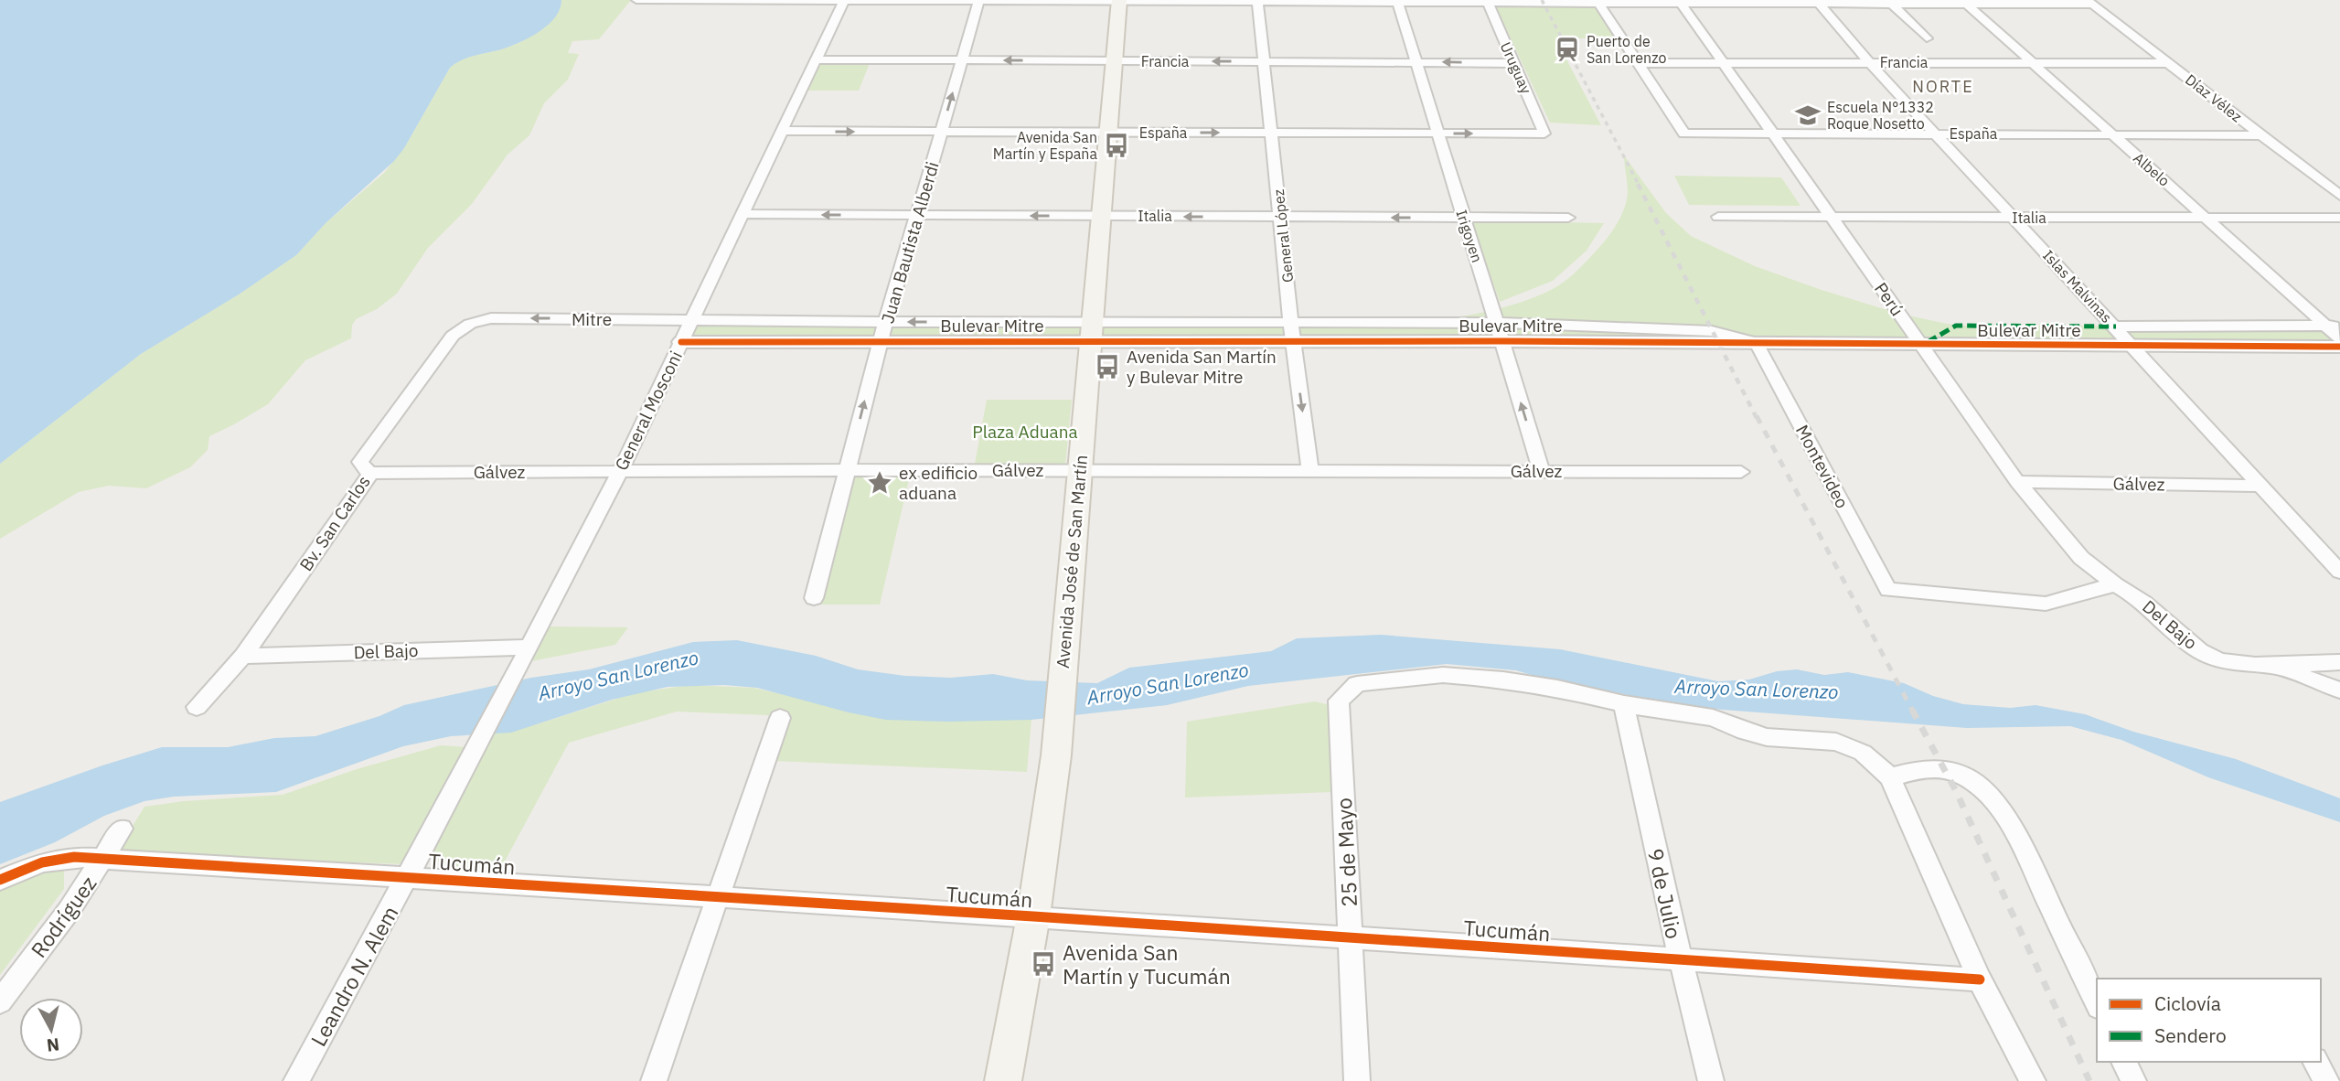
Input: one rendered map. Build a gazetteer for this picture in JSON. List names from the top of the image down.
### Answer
{
  "streets": {
    "main road": ["Avenida José de San Martín"],
    "street": [
      "Francia",
      "Uruguay",
      "Díaz Vélez",
      "España",
      "Albelo",
      "Italia",
      "General López",
      "Irigoyen",
      "Juan Bautista Alberdi",
      "Islas Malvinas",
      "Perú",
      "Mitre",
      "Bulevar Mitre",
      "General Mosconi",
      "Montevideo",
      "Gálvez",
      "Bv. San Carlos",
      "Del Bajo",
      "25 de Mayo",
      "Tucumán",
      "9 de Julio",
      "Rodríguez",
      "Leandro N. Alem"
    ]
  },
  "crossings": [
    ["Francia", "Uruguay"],
    ["Francia", "Díaz Vélez"],
    ["Francia", "España"],
    ["Francia", "Albelo"],
    ["Francia", "General López"],
    ["Francia", "Irigoyen"],
    ["Francia", "Juan Bautista Alberdi"],
    ["Francia", "Islas Malvinas"],
    ["Francia", "Perú"],
    ["Francia", "General Mosconi"],
    ["Francia", "Avenida José de San Martín"],
    ["Uruguay", "España"],
    ["Díaz Vélez", "España"],
    ["España", "Albelo"],
    ["España", "General López"],
    ["España", "Irigoyen"],
    ["España", "Juan Bautista Alberdi"],
    ["España", "Islas Malvinas"],
    ["España", "Perú"],
    ["España", "General Mosconi"],
    ["España", "Avenida José de San Martín"],
    ["Albelo", "Italia"],
    ["Italia", "General López"],
    ["Italia", "Irigoyen"],
    ["Italia", "Juan Bautista Alberdi"],
    ["Italia", "Islas Malvinas"],
    ["Italia", "Perú"],
    ["Italia", "General Mosconi"],
    ["Italia", "Avenida José de San Martín"],
    ["General López", "Bulevar Mitre"],
    ["General López", "Gálvez"],
    ["Irigoyen", "Bulevar Mitre"],
    ["Irigoyen", "Gálvez"],
    ["Juan Bautista Alberdi", "Bulevar Mitre"],
    ["Juan Bautista Alberdi", "Gálvez"],
    ["Islas Malvinas", "Bulevar Mitre"],
    ["Islas Malvinas", "Gálvez"],
    ["Perú", "Bulevar Mitre"],
    ["Perú", "Montevideo"],
    ["Perú", "Gálvez"],
    ["Perú", "Del Bajo"],
    ["Mitre", "Bulevar Mitre"],
    ["Mitre", "General Mosconi"],
    ["Mitre", "Bv. San Carlos"],
    ["Bulevar Mitre", "General Mosconi"],
    ["Bulevar Mitre", "Montevideo"],
    ["Bulevar Mitre", "Avenida José de San Martín"],
    ["General Mosconi", "Gálvez"],
    ["General Mosconi", "Del Bajo"],
    ["General Mosconi", "Leandro N. Alem"],
    ["Montevideo", "Del Bajo"],
    ["Gálvez", "Bv. San Carlos"],
    ["Gálvez", "Avenida José de San Martín"],
    ["Bv. San Carlos", "Del Bajo"],
    ["Avenida José de San Martín", "Tucumán"],
    ["25 de Mayo", "Tucumán"],
    ["25 de Mayo", "9 de Julio"],
    ["Tucumán", "9 de Julio"],
    ["Tucumán", "Rodríguez"],
    ["Tucumán", "Leandro N. Alem"]
  ],
  "one_way": ["Italia", "Juan Bautista Alberdi", "Mitre"],
  "districts": ["NORTE"],
  "water": ["Arroyo San Lorenzo"],
  "parks": ["Plaza Aduana"],
  "places": {
    "station": ["Puerto de San Lorenzo"],
    "school or university": ["Escuela N°1332 Roque Nosetto"],
    "bus stop": ["Avenida San Martín y España", "Avenida San Martín y Bulevar Mitre", "Avenida San Martín y Tucumán"],
    "place": ["ex edificio aduana"]
  },
  "legend": ["Ciclovía", "Sendero"],
  "north": "bottom"
}
